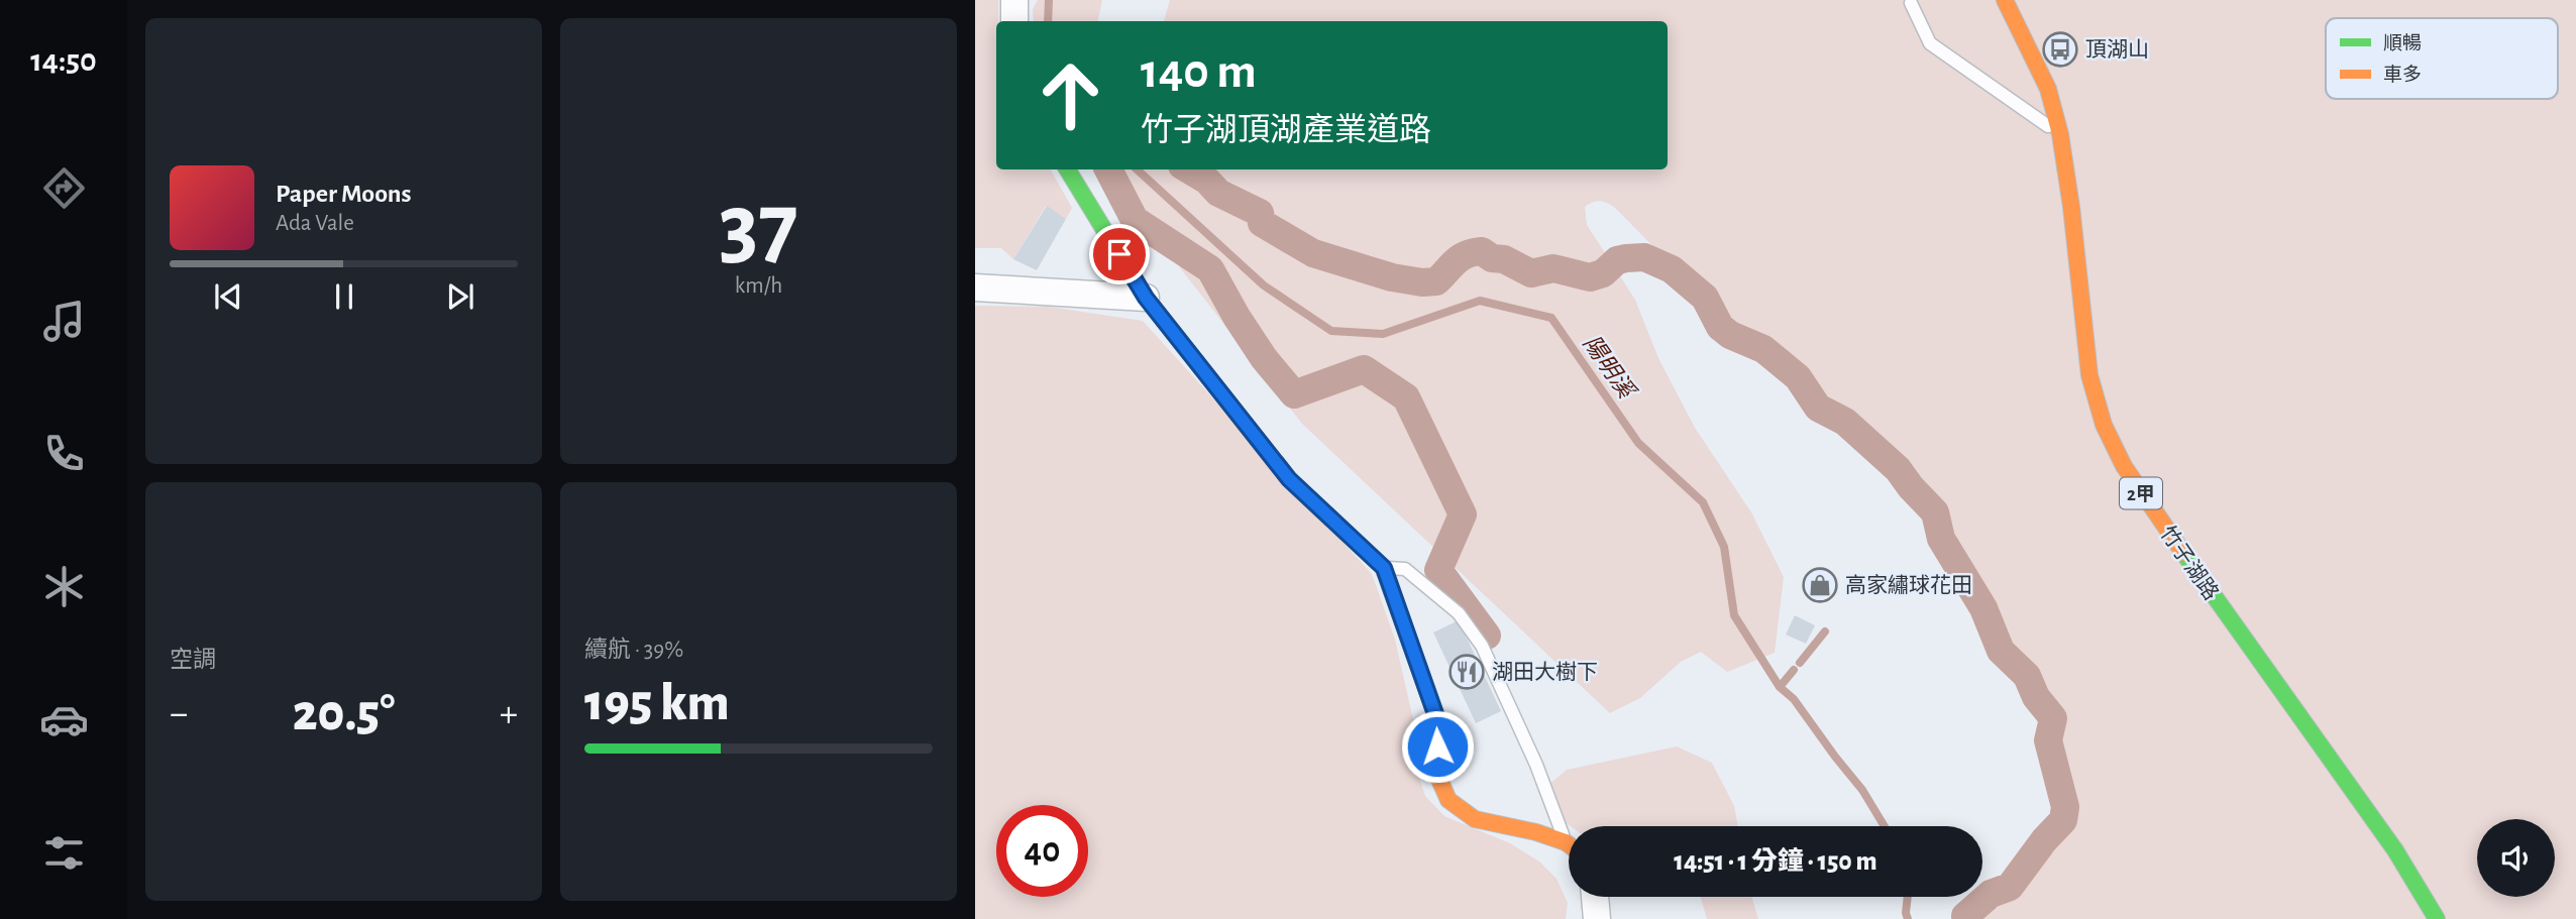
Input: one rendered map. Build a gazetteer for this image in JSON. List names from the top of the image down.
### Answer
{
  "streets": {
    "main road": ["2甲", "竹子湖路"]
  },
  "water": ["陽明溪"],
  "places": {
    "bus stop": ["頂湖山"],
    "shop": ["高家繡球花田"],
    "restaurant": ["湖田大樹下"]
  },
  "legend": ["順暢", "車多"],
  "page": {
    "tabs": "14:50",
    "tile": [
      ["37", "km/h"],
      "空調",
      ["續航 · 39%", "195 km"]
    ],
    "turn": ["140 m", "竹子湖頂湖產業道路"],
    "song": ["Paper Moons", "Ada Vale"],
    "heat": ["−", "20.5°", "+"],
    "limit": "40",
    "trip": "14:51 · 1 分鐘 · 150 m"
  }
}
